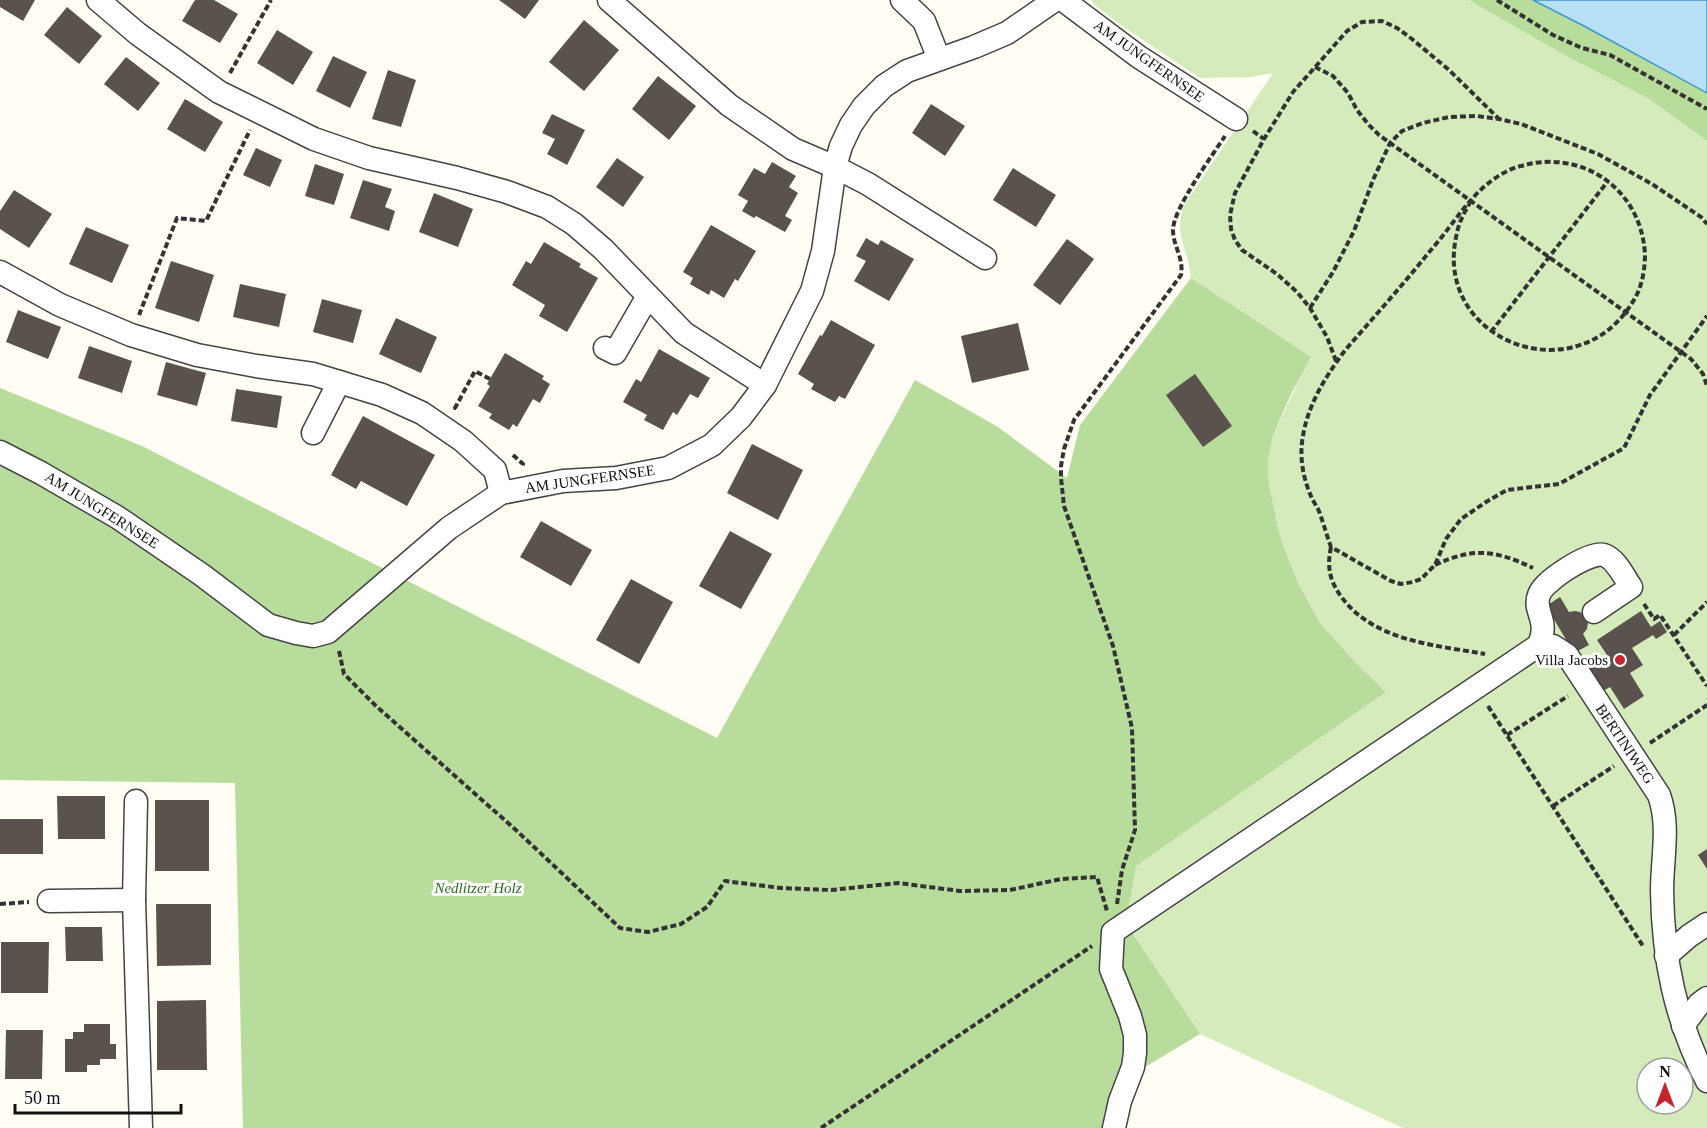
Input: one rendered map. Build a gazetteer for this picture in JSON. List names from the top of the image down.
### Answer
{
  "streets": {
    "street": ["AM JUNGFERNSEE", "BERTINIWEG"]
  },
  "parks": ["Nedlitzer Holz"],
  "places": ["Villa Jacobs"],
  "scale_bar": "50 m",
  "north": "top"
}
